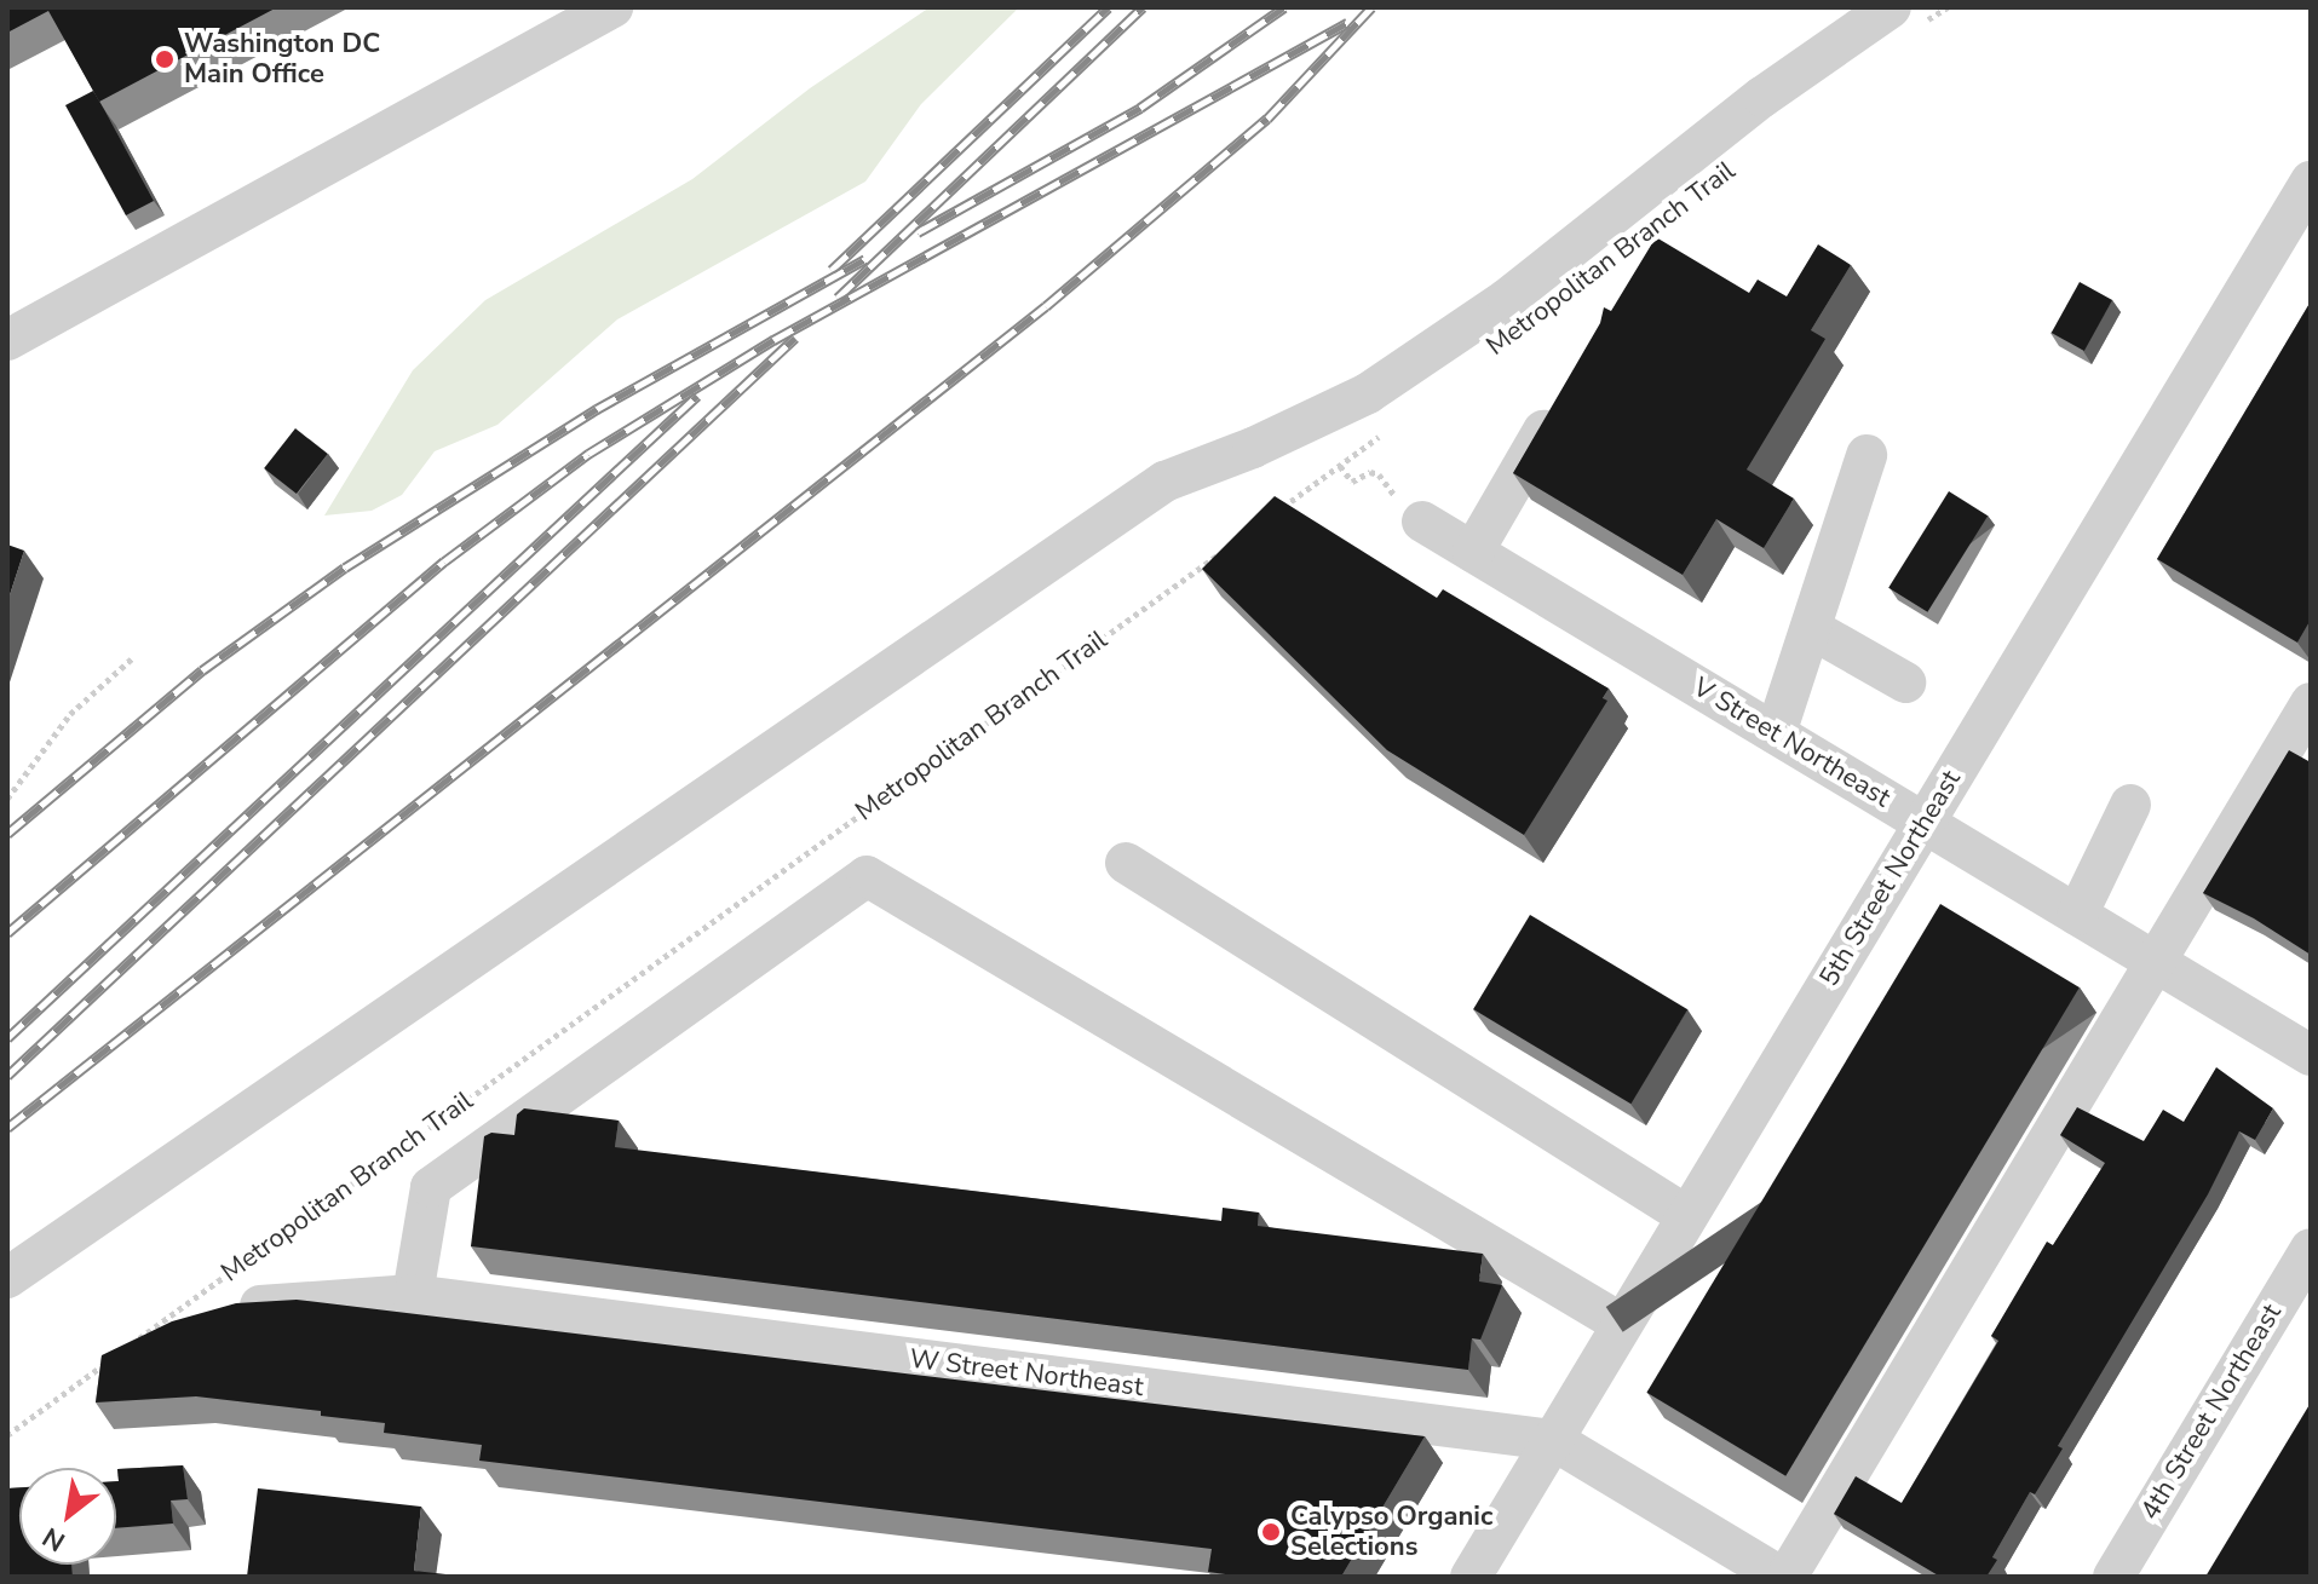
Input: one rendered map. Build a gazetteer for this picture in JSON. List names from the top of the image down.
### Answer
{
  "streets": {
    "street": [
      "V Street Northeast",
      "5th Street Northeast",
      "W Street Northeast",
      "4th Street Northeast"
    ],
    "path": ["Metropolitan Branch Trail"]
  },
  "crossings": [
    ["V Street Northeast", "5th Street Northeast"],
    ["5th Street Northeast", "W Street Northeast"]
  ],
  "places": ["Washington DC Main Office", "Calypso Organic Selections"],
  "north": "bottom left"
}
